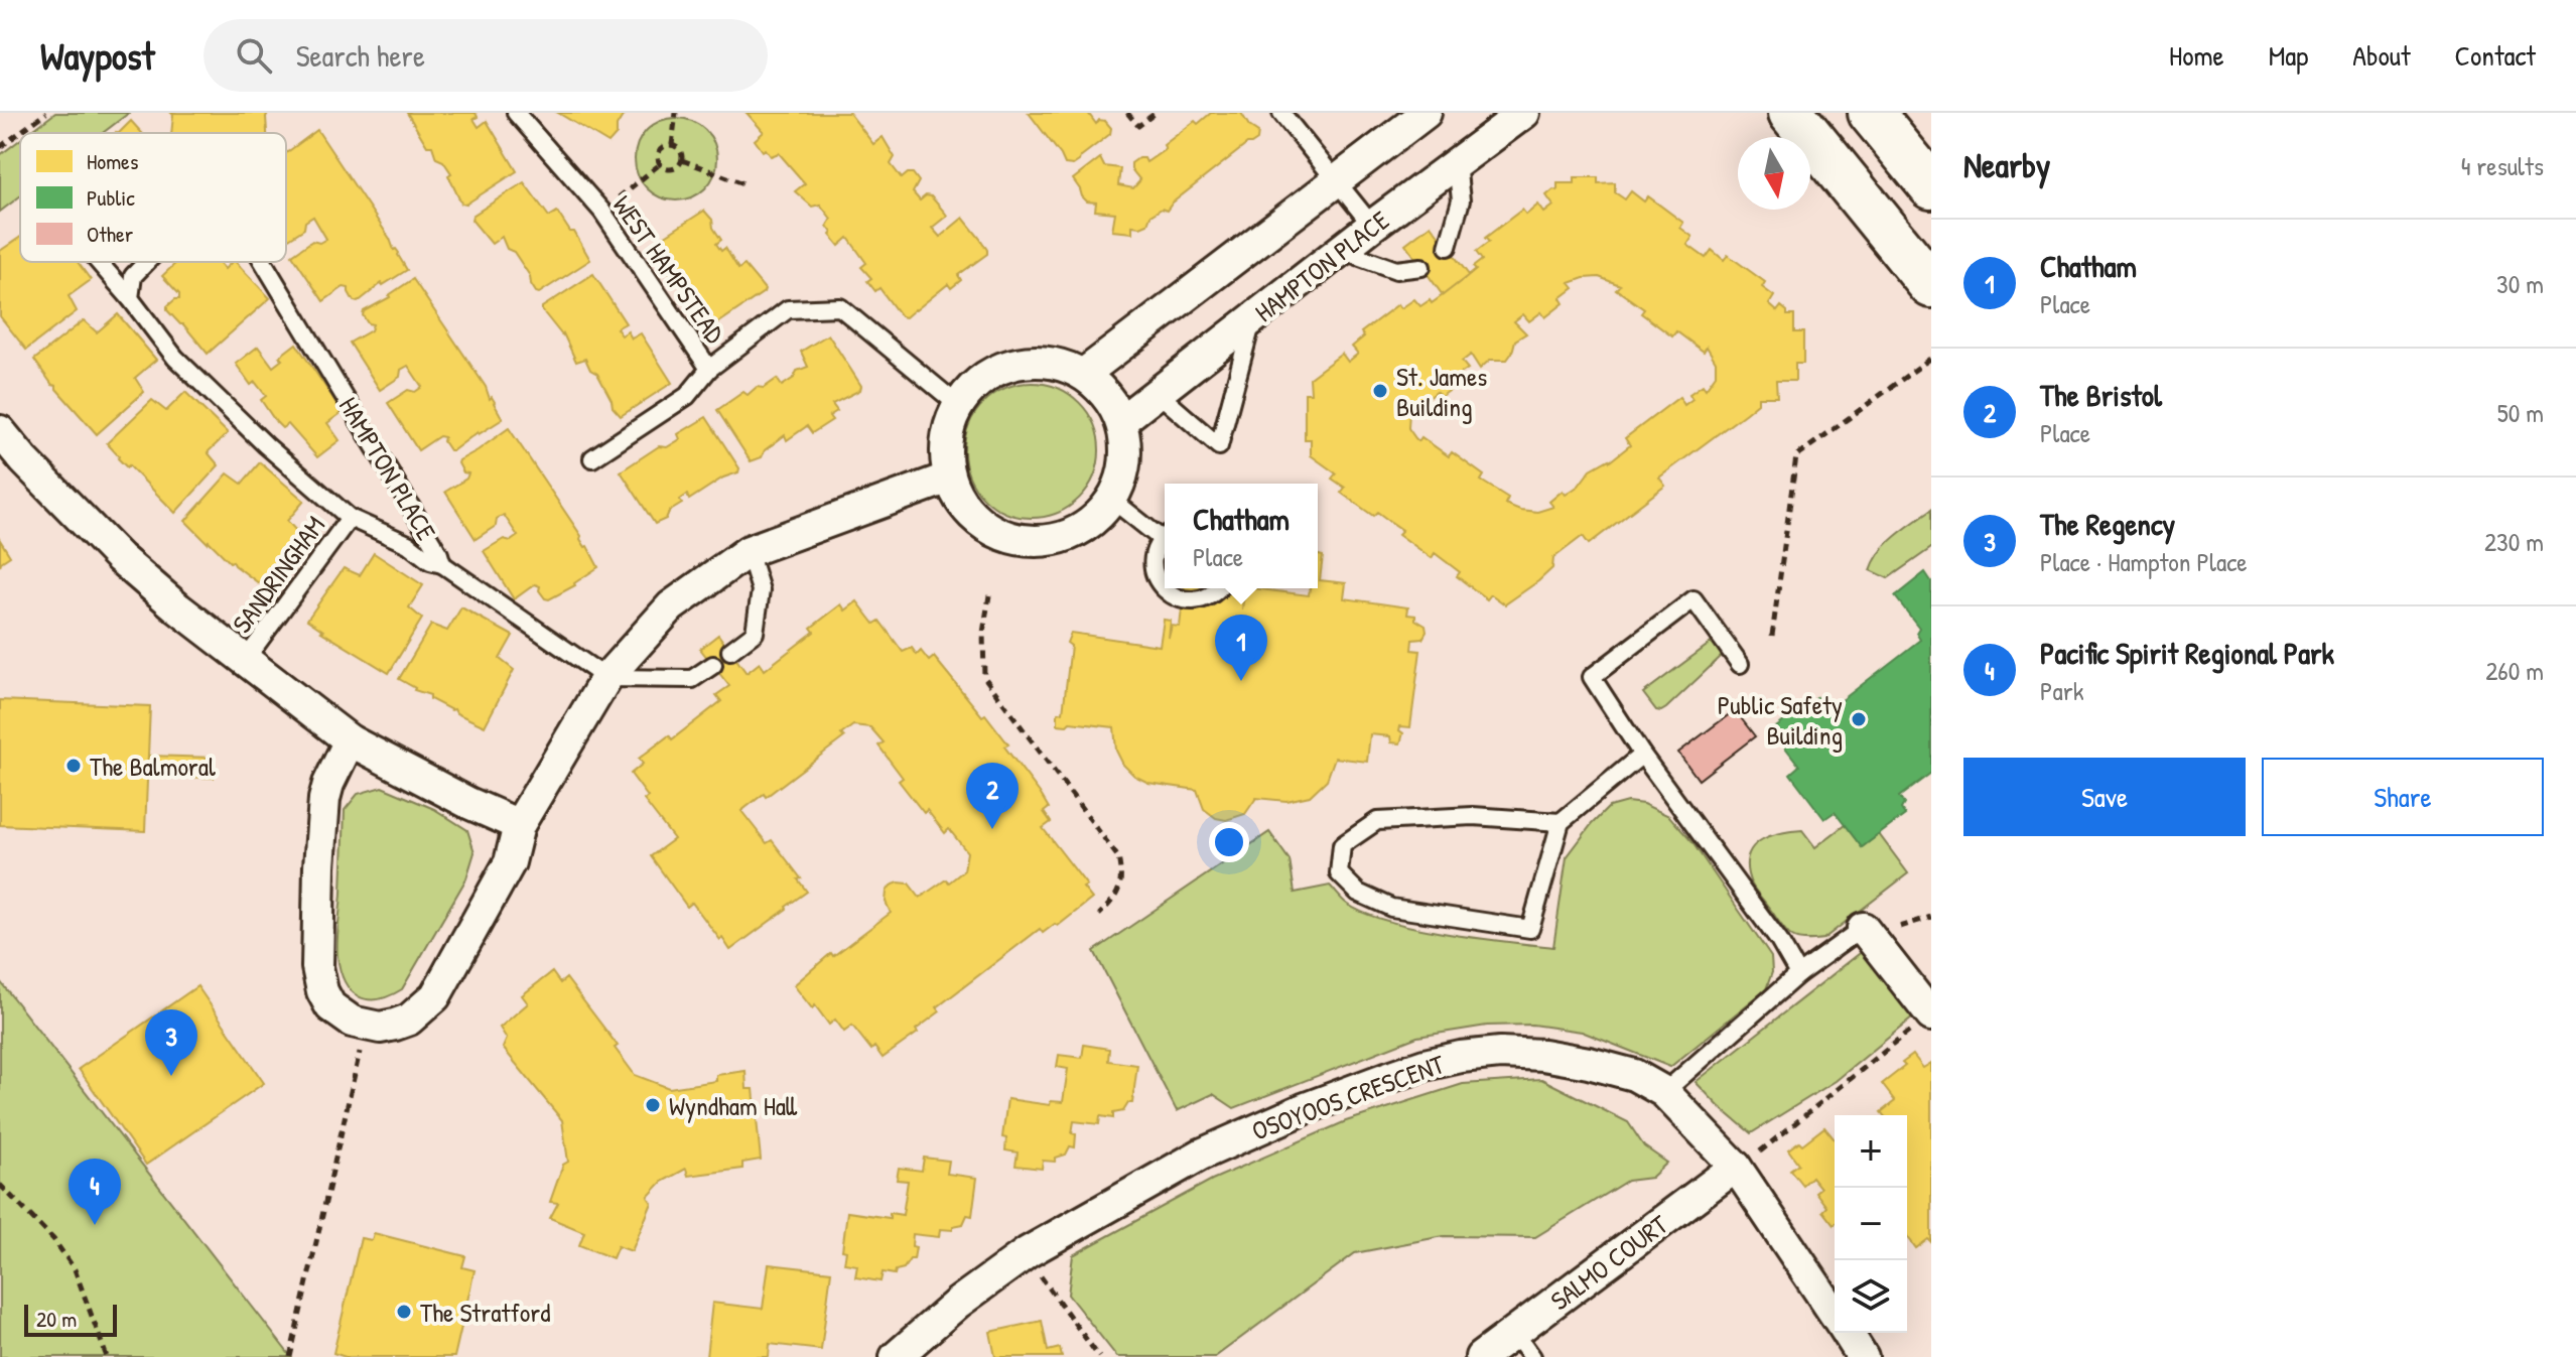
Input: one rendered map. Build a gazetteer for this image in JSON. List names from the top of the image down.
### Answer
{
  "streets": {
    "street": ["HAMPTON PLACE", "OSOYOOS CRESCENT", "SALMO COURT"],
    "lane": ["WEST HAMPSTEAD", "SANDRINGHAM"]
  },
  "crossings": [
    ["HAMPTON PLACE", "WEST HAMPSTEAD"],
    ["HAMPTON PLACE", "SANDRINGHAM"],
    ["OSOYOOS CRESCENT", "SALMO COURT"]
  ],
  "places": [
    "St. James Building",
    "Public Safety Building",
    "The Balmoral",
    "Wyndham Hall",
    "The Stratford"
  ],
  "legend": ["Homes", "Public", "Other"],
  "scale_bar": "20 m",
  "north": "bottom",
  "page": {
    "header": "Waypost",
    "search": "Search here",
    "nav": [
      "Home",
      "Map",
      "About",
      "Contact"
    ],
    "heading": ["Nearby", "4 results"],
    "list": [
      {
        "mark": "1",
        "name": "Chatham",
        "note": "Place",
        "value": "30 m"
      },
      {
        "mark": "2",
        "name": "The Bristol",
        "note": "Place",
        "value": "50 m"
      },
      {
        "mark": "3",
        "name": "The Regency",
        "note": "Place · Hampton Place",
        "value": "230 m"
      },
      {
        "mark": "4",
        "name": "Pacific Spirit Regional Park",
        "note": "Park",
        "value": "260 m"
      }
    ],
    "popup": ["Chatham", "Place"],
    "pins": [
      "1",
      "2",
      "3",
      "4"
    ],
    "buttons": ["Save", "Share"],
    "map_buttons": ["+", "−"],
    "scale": "20 m"
  }
}
